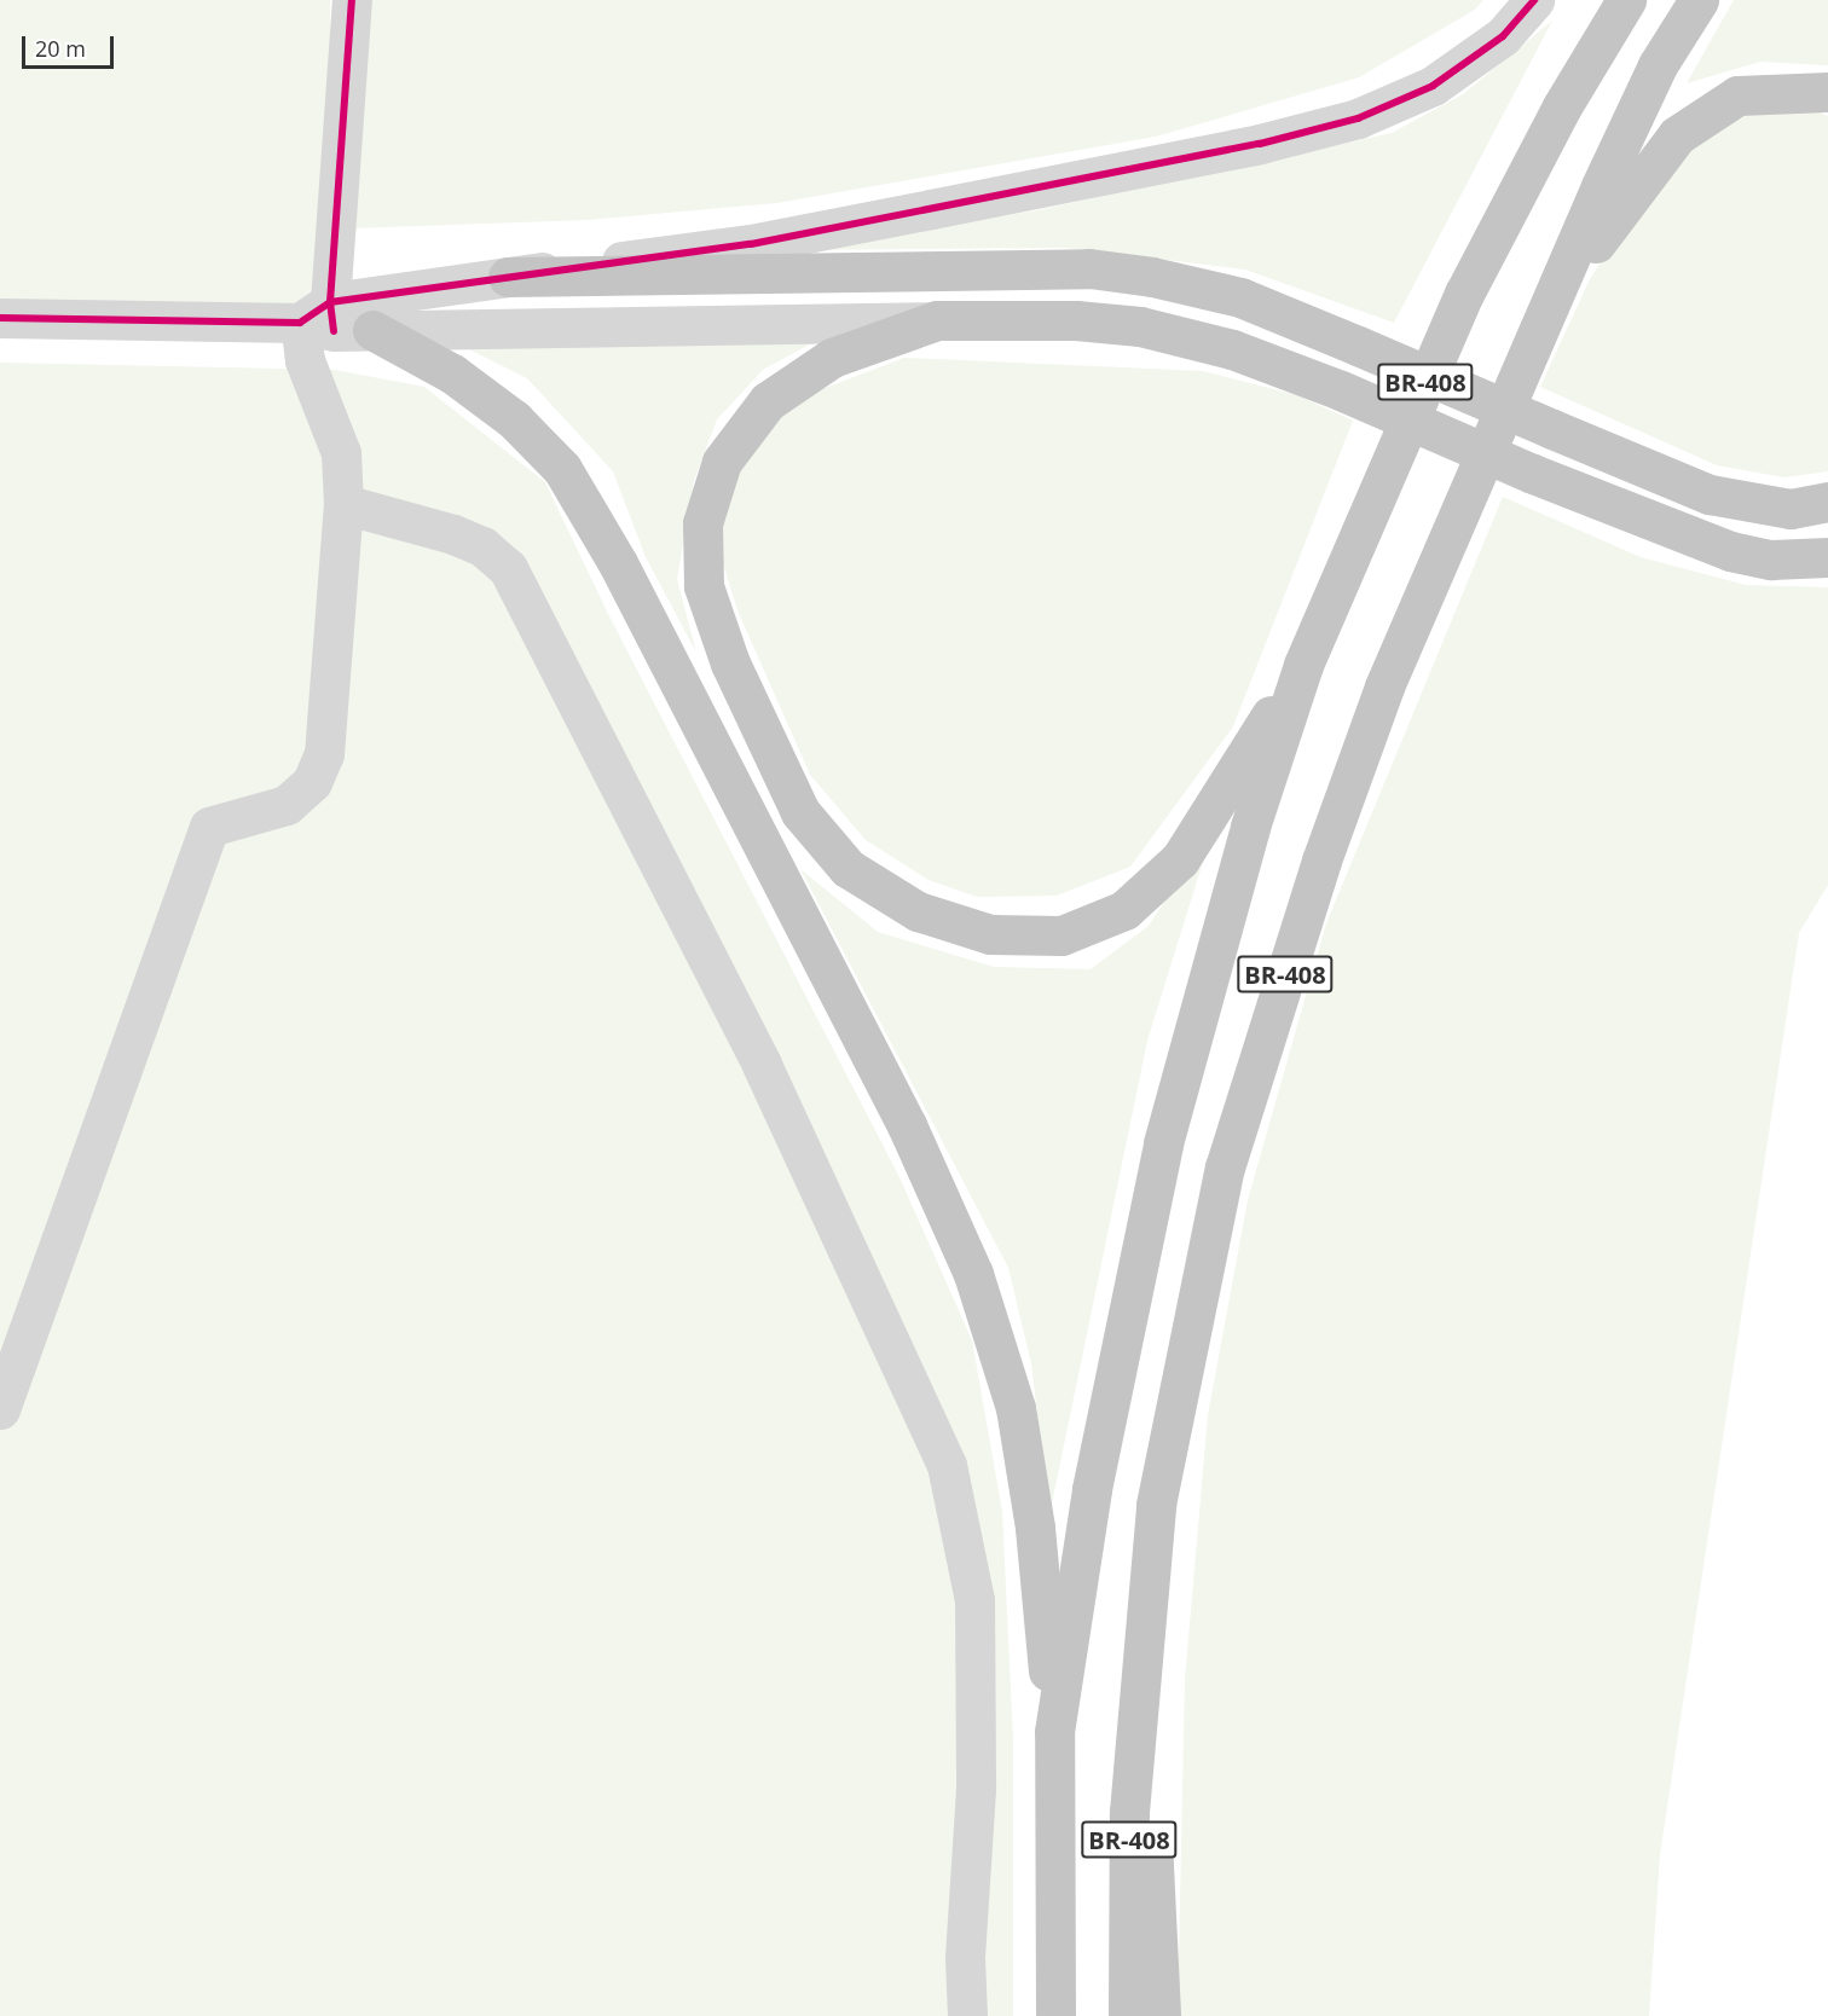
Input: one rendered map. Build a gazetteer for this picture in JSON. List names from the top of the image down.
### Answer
{
  "streets": {
    "highway": ["BR-408"]
  },
  "scale_bar": "20 m"
}
